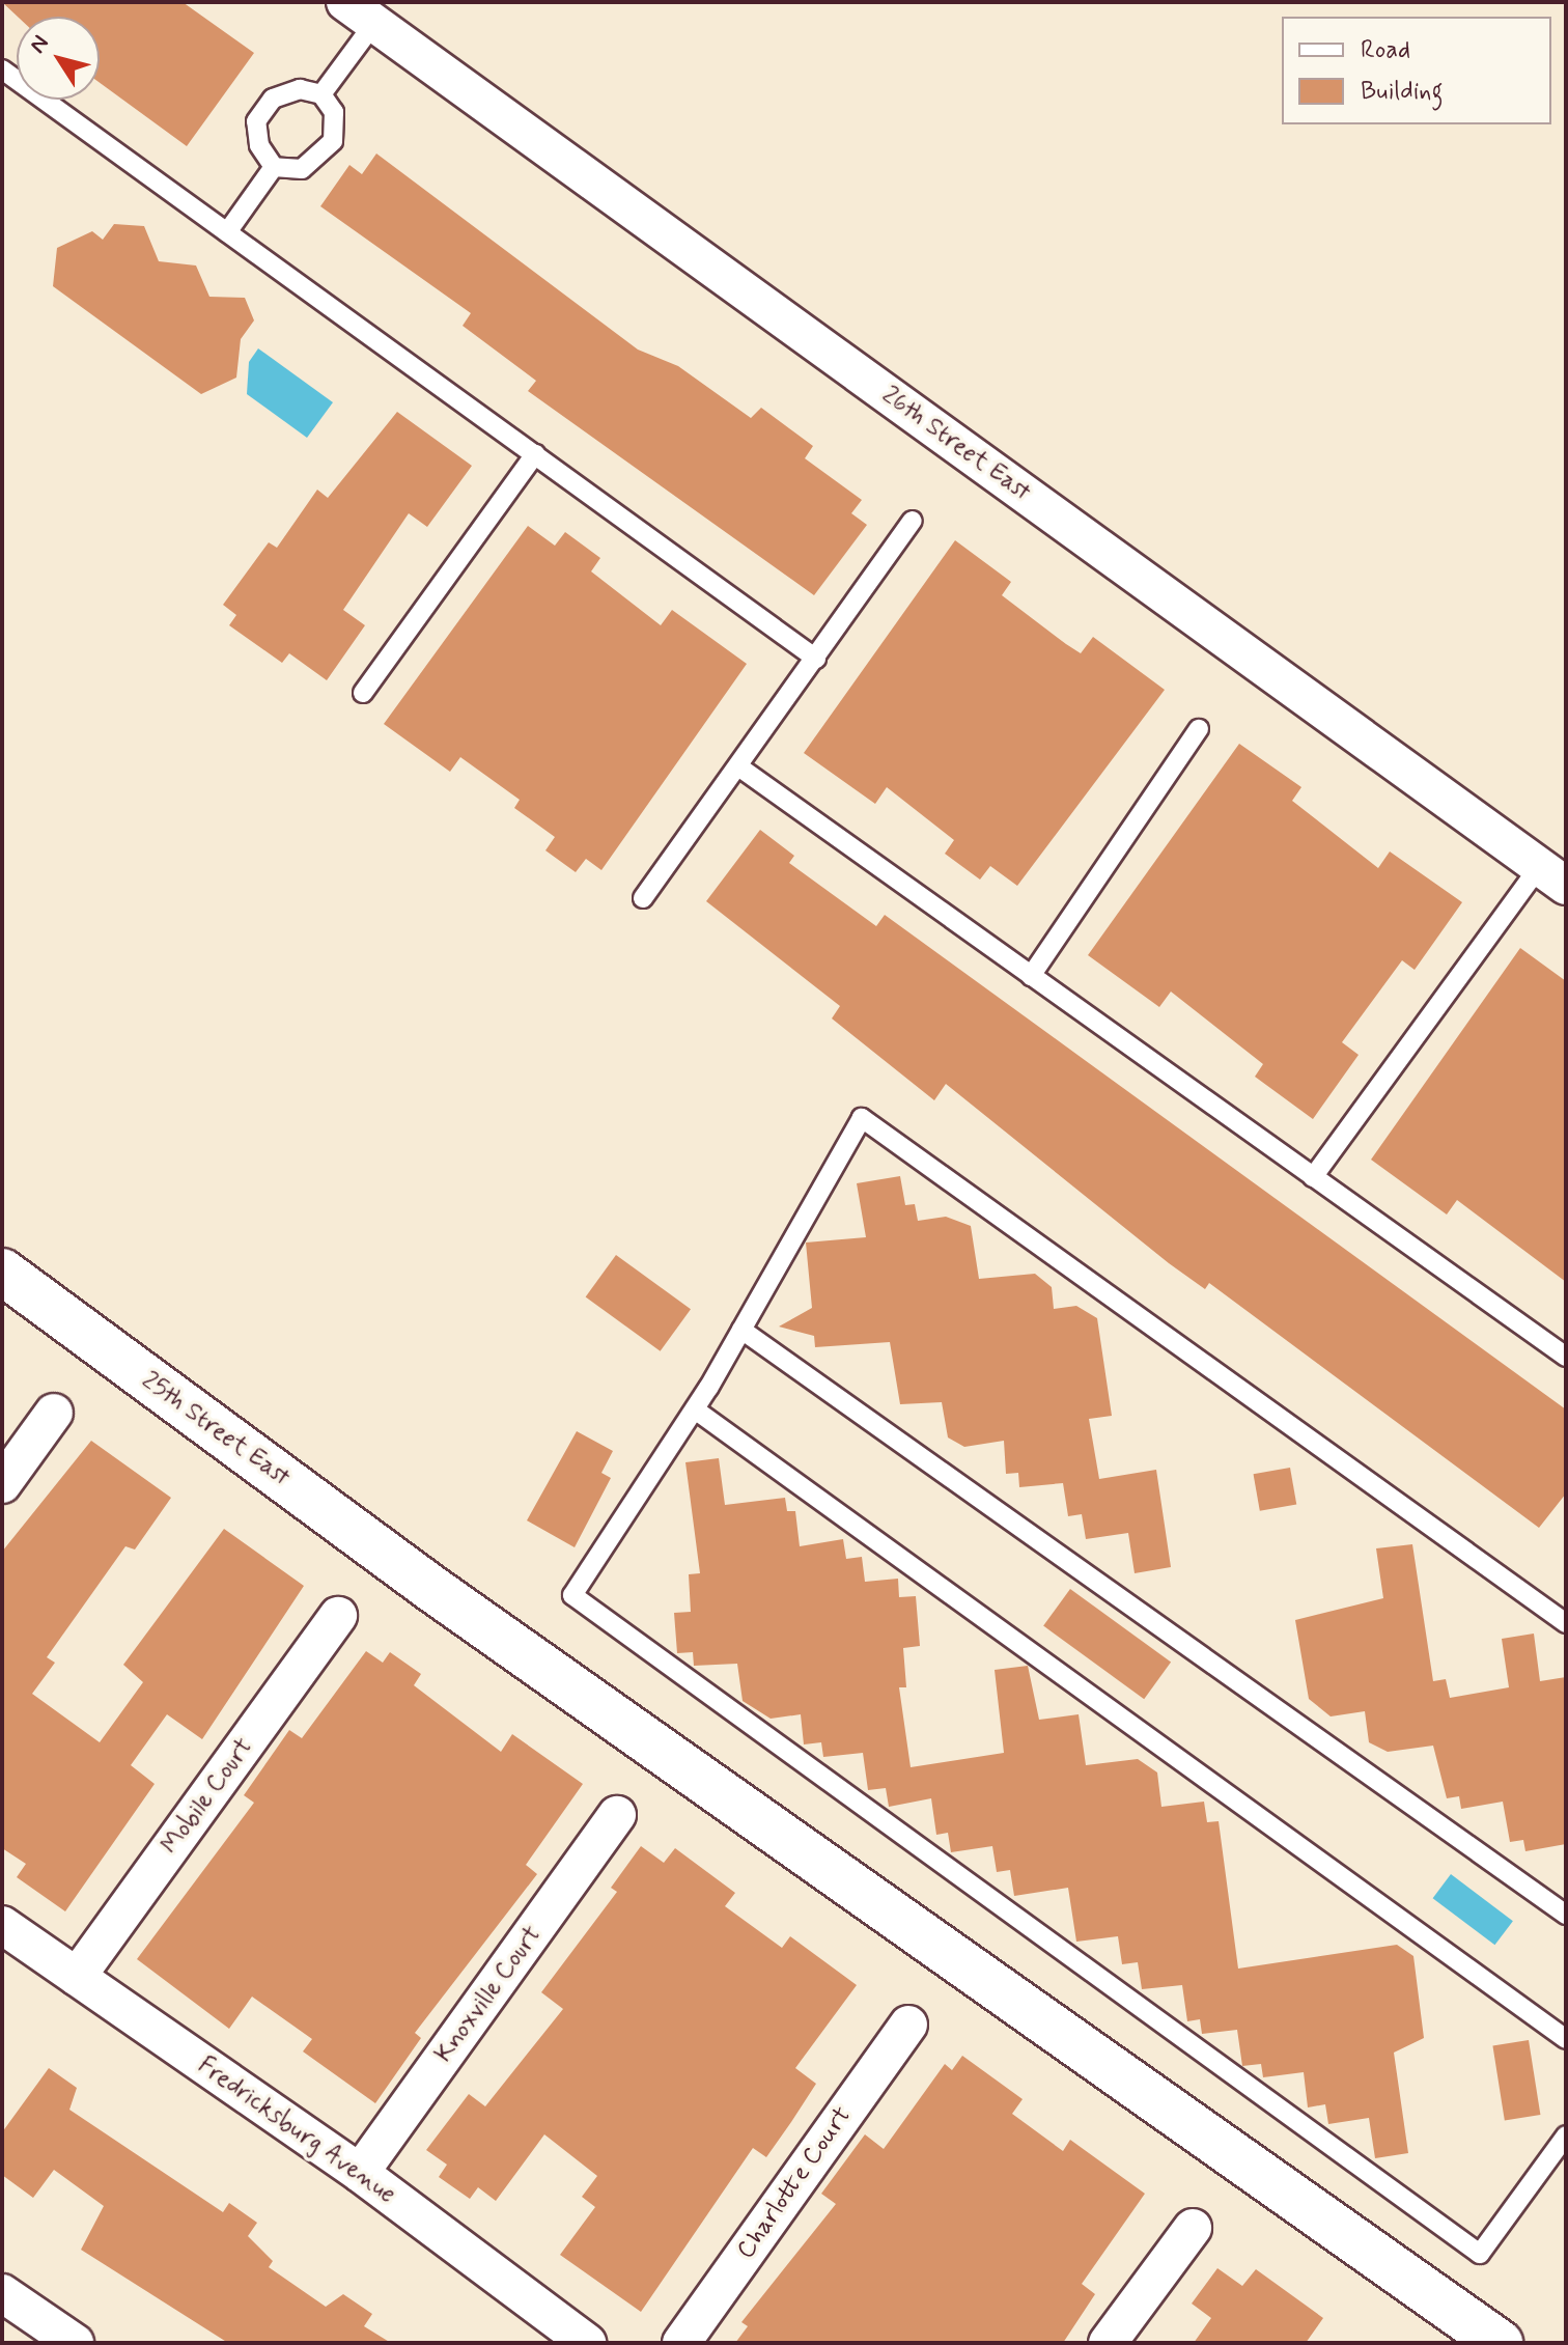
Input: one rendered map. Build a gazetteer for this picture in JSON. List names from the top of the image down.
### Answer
{
  "streets": {
    "street": [
      "26th Street East",
      "25th Street East",
      "Mobile Court",
      "Knoxville Court",
      "Fredricksburg Avenue",
      "Charlotte Court"
    ]
  },
  "crossings": [
    ["Mobile Court", "Fredricksburg Avenue"],
    ["Knoxville Court", "Fredricksburg Avenue"]
  ],
  "legend": ["Road", "Building"],
  "north": "top left"
}
